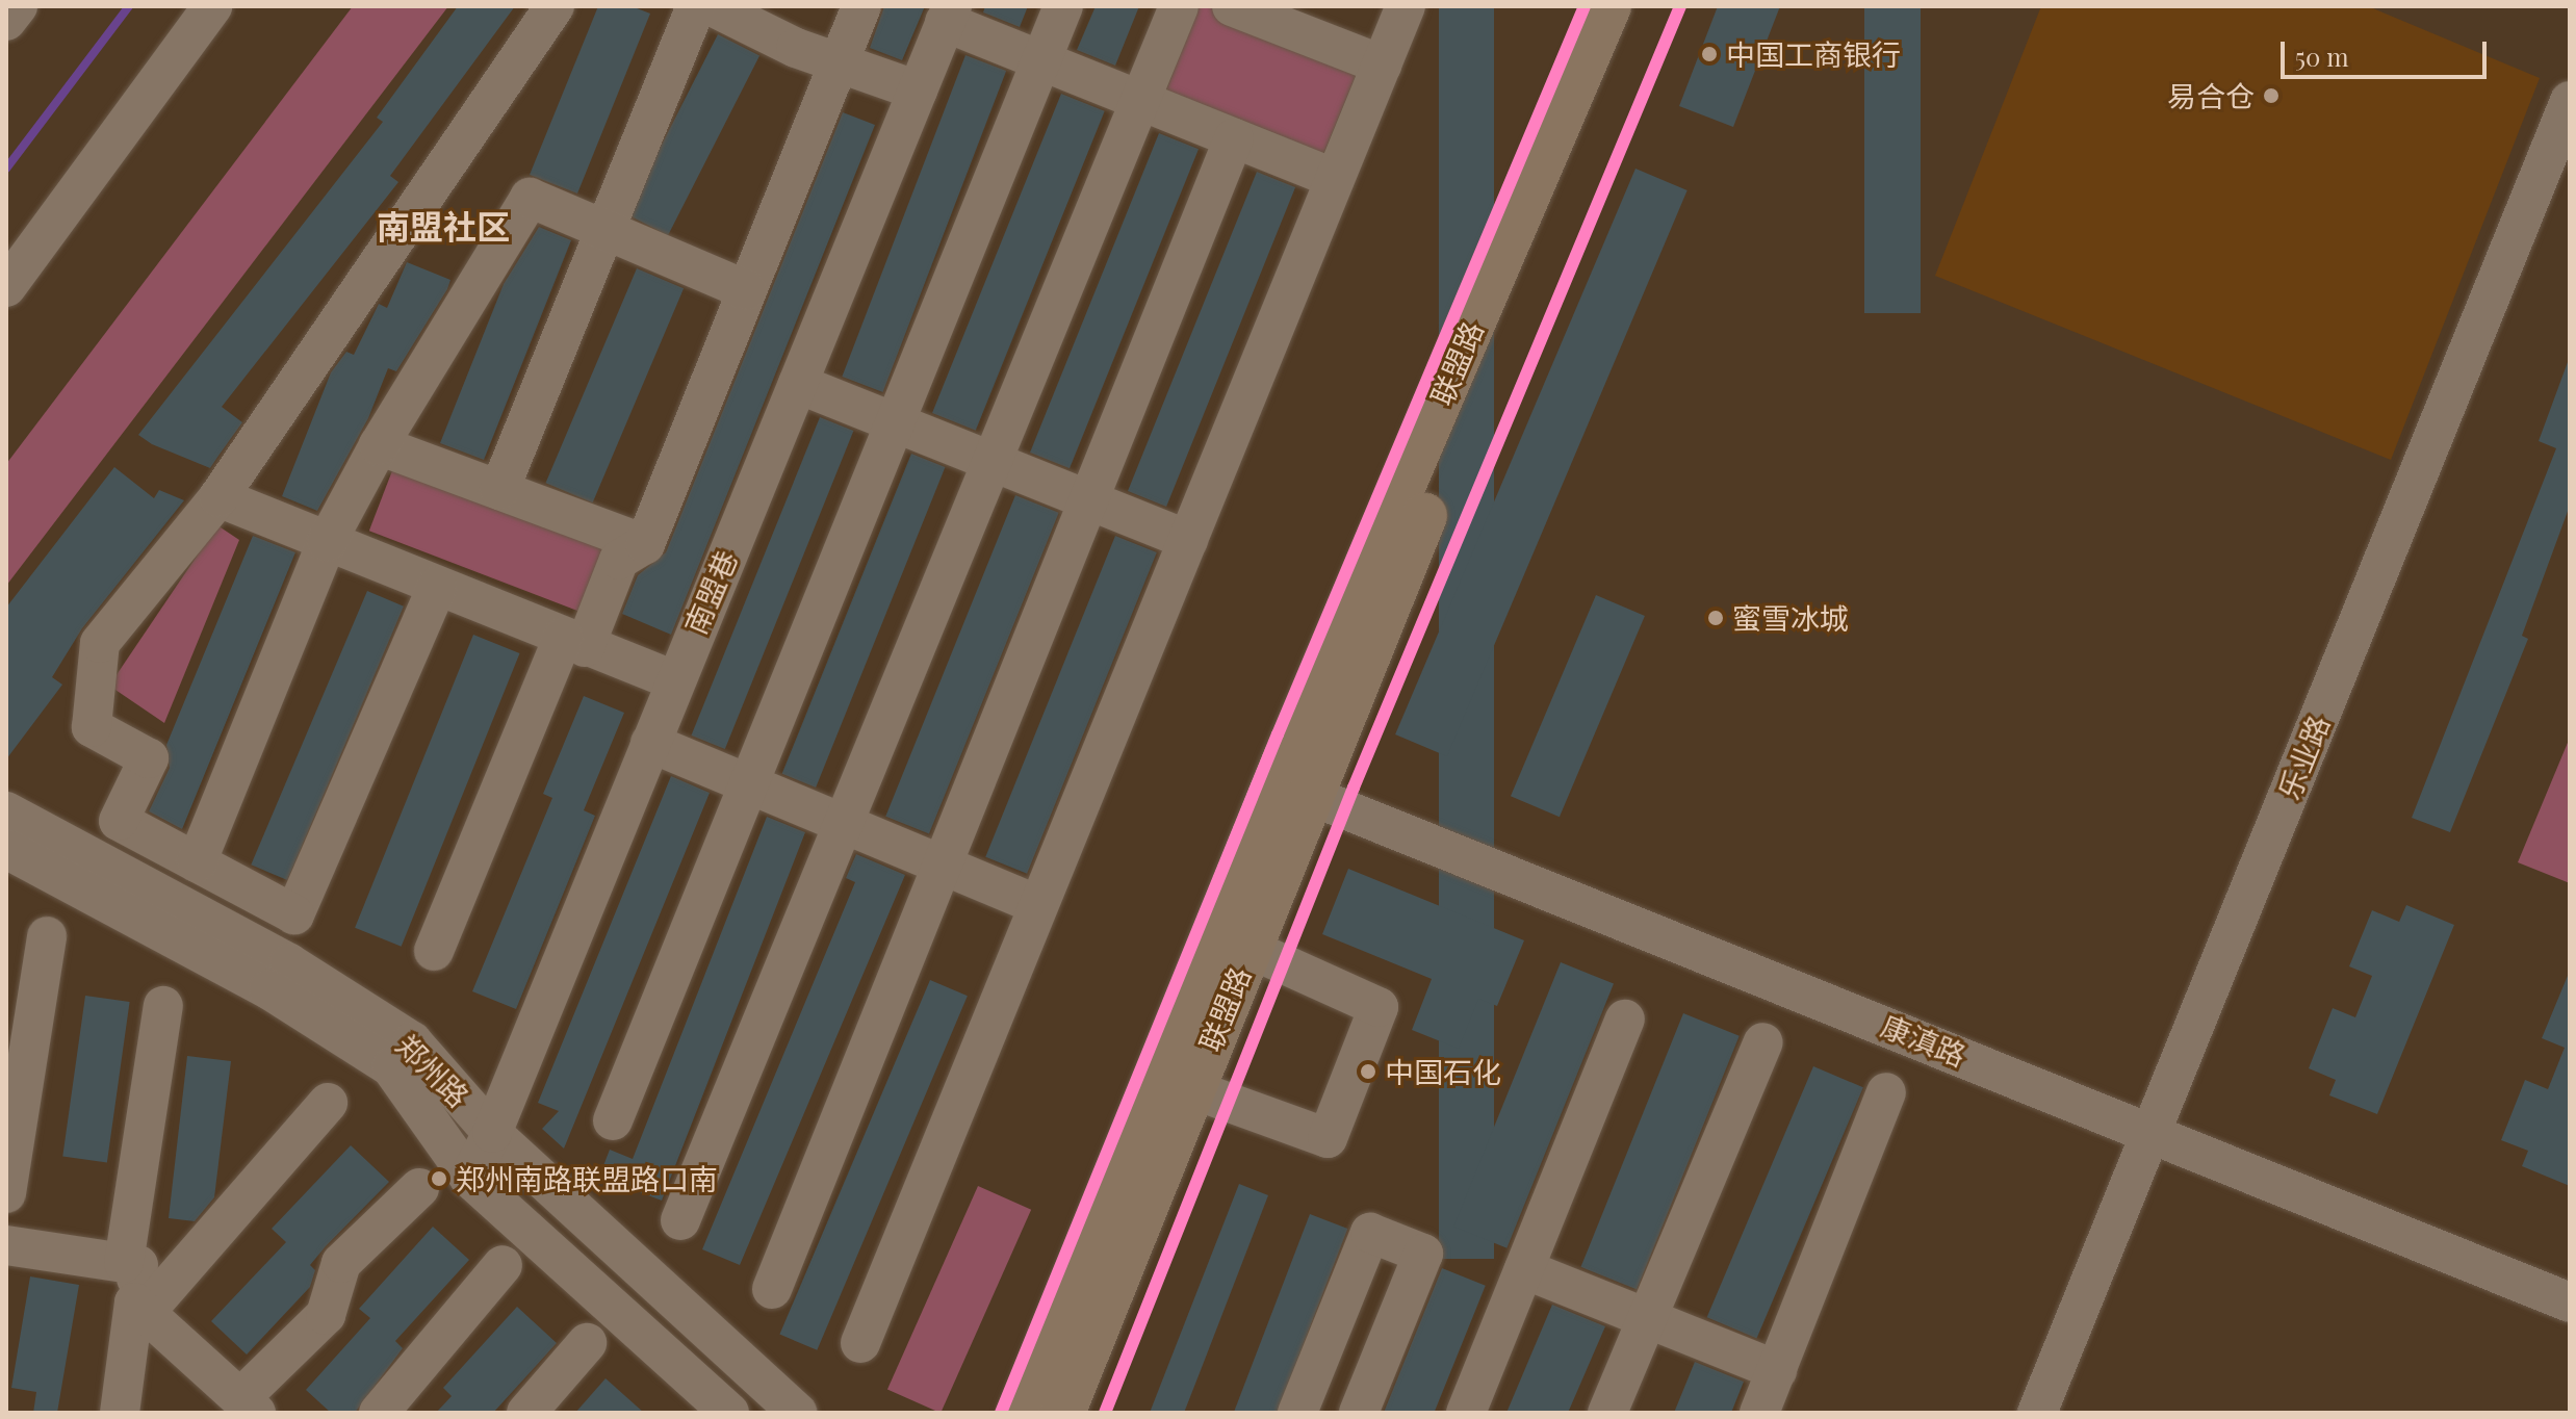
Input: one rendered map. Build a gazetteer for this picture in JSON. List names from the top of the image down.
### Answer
{
  "streets": {
    "main road": ["联盟路"],
    "street": [
      "南盟巷",
      "乐业路",
      "康滇路",
      "郑州路"
    ]
  },
  "crossings": [
    ["联盟路", "康滇路"],
    ["南盟巷", "郑州路"],
    ["乐业路", "康滇路"]
  ],
  "districts": ["南盟社区"],
  "places": [
    "中国工商银行",
    "易合仓",
    "蜜雪冰城",
    "中国石化",
    "郑州南路联盟路口南"
  ],
  "scale_bar": "50 m"
}
